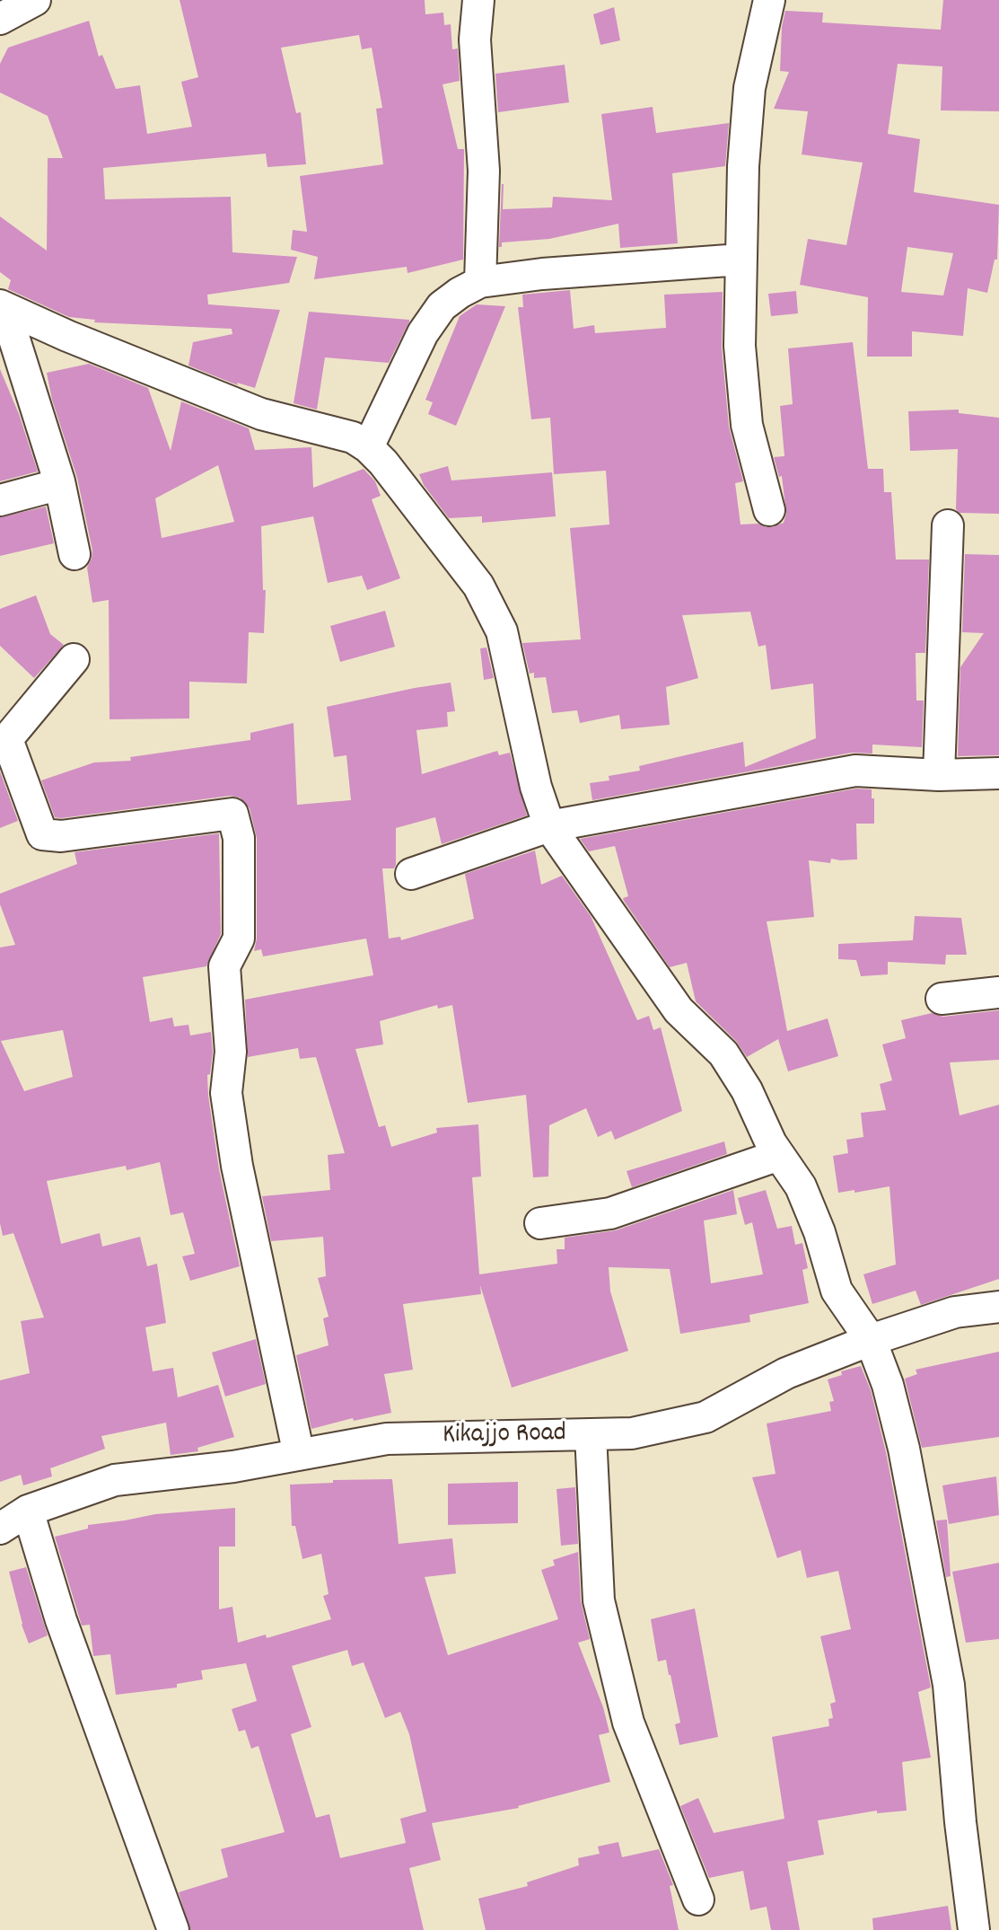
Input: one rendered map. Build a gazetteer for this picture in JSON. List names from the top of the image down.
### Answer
{
  "streets": {
    "street": ["Kikajjo Road"]
  }
}
